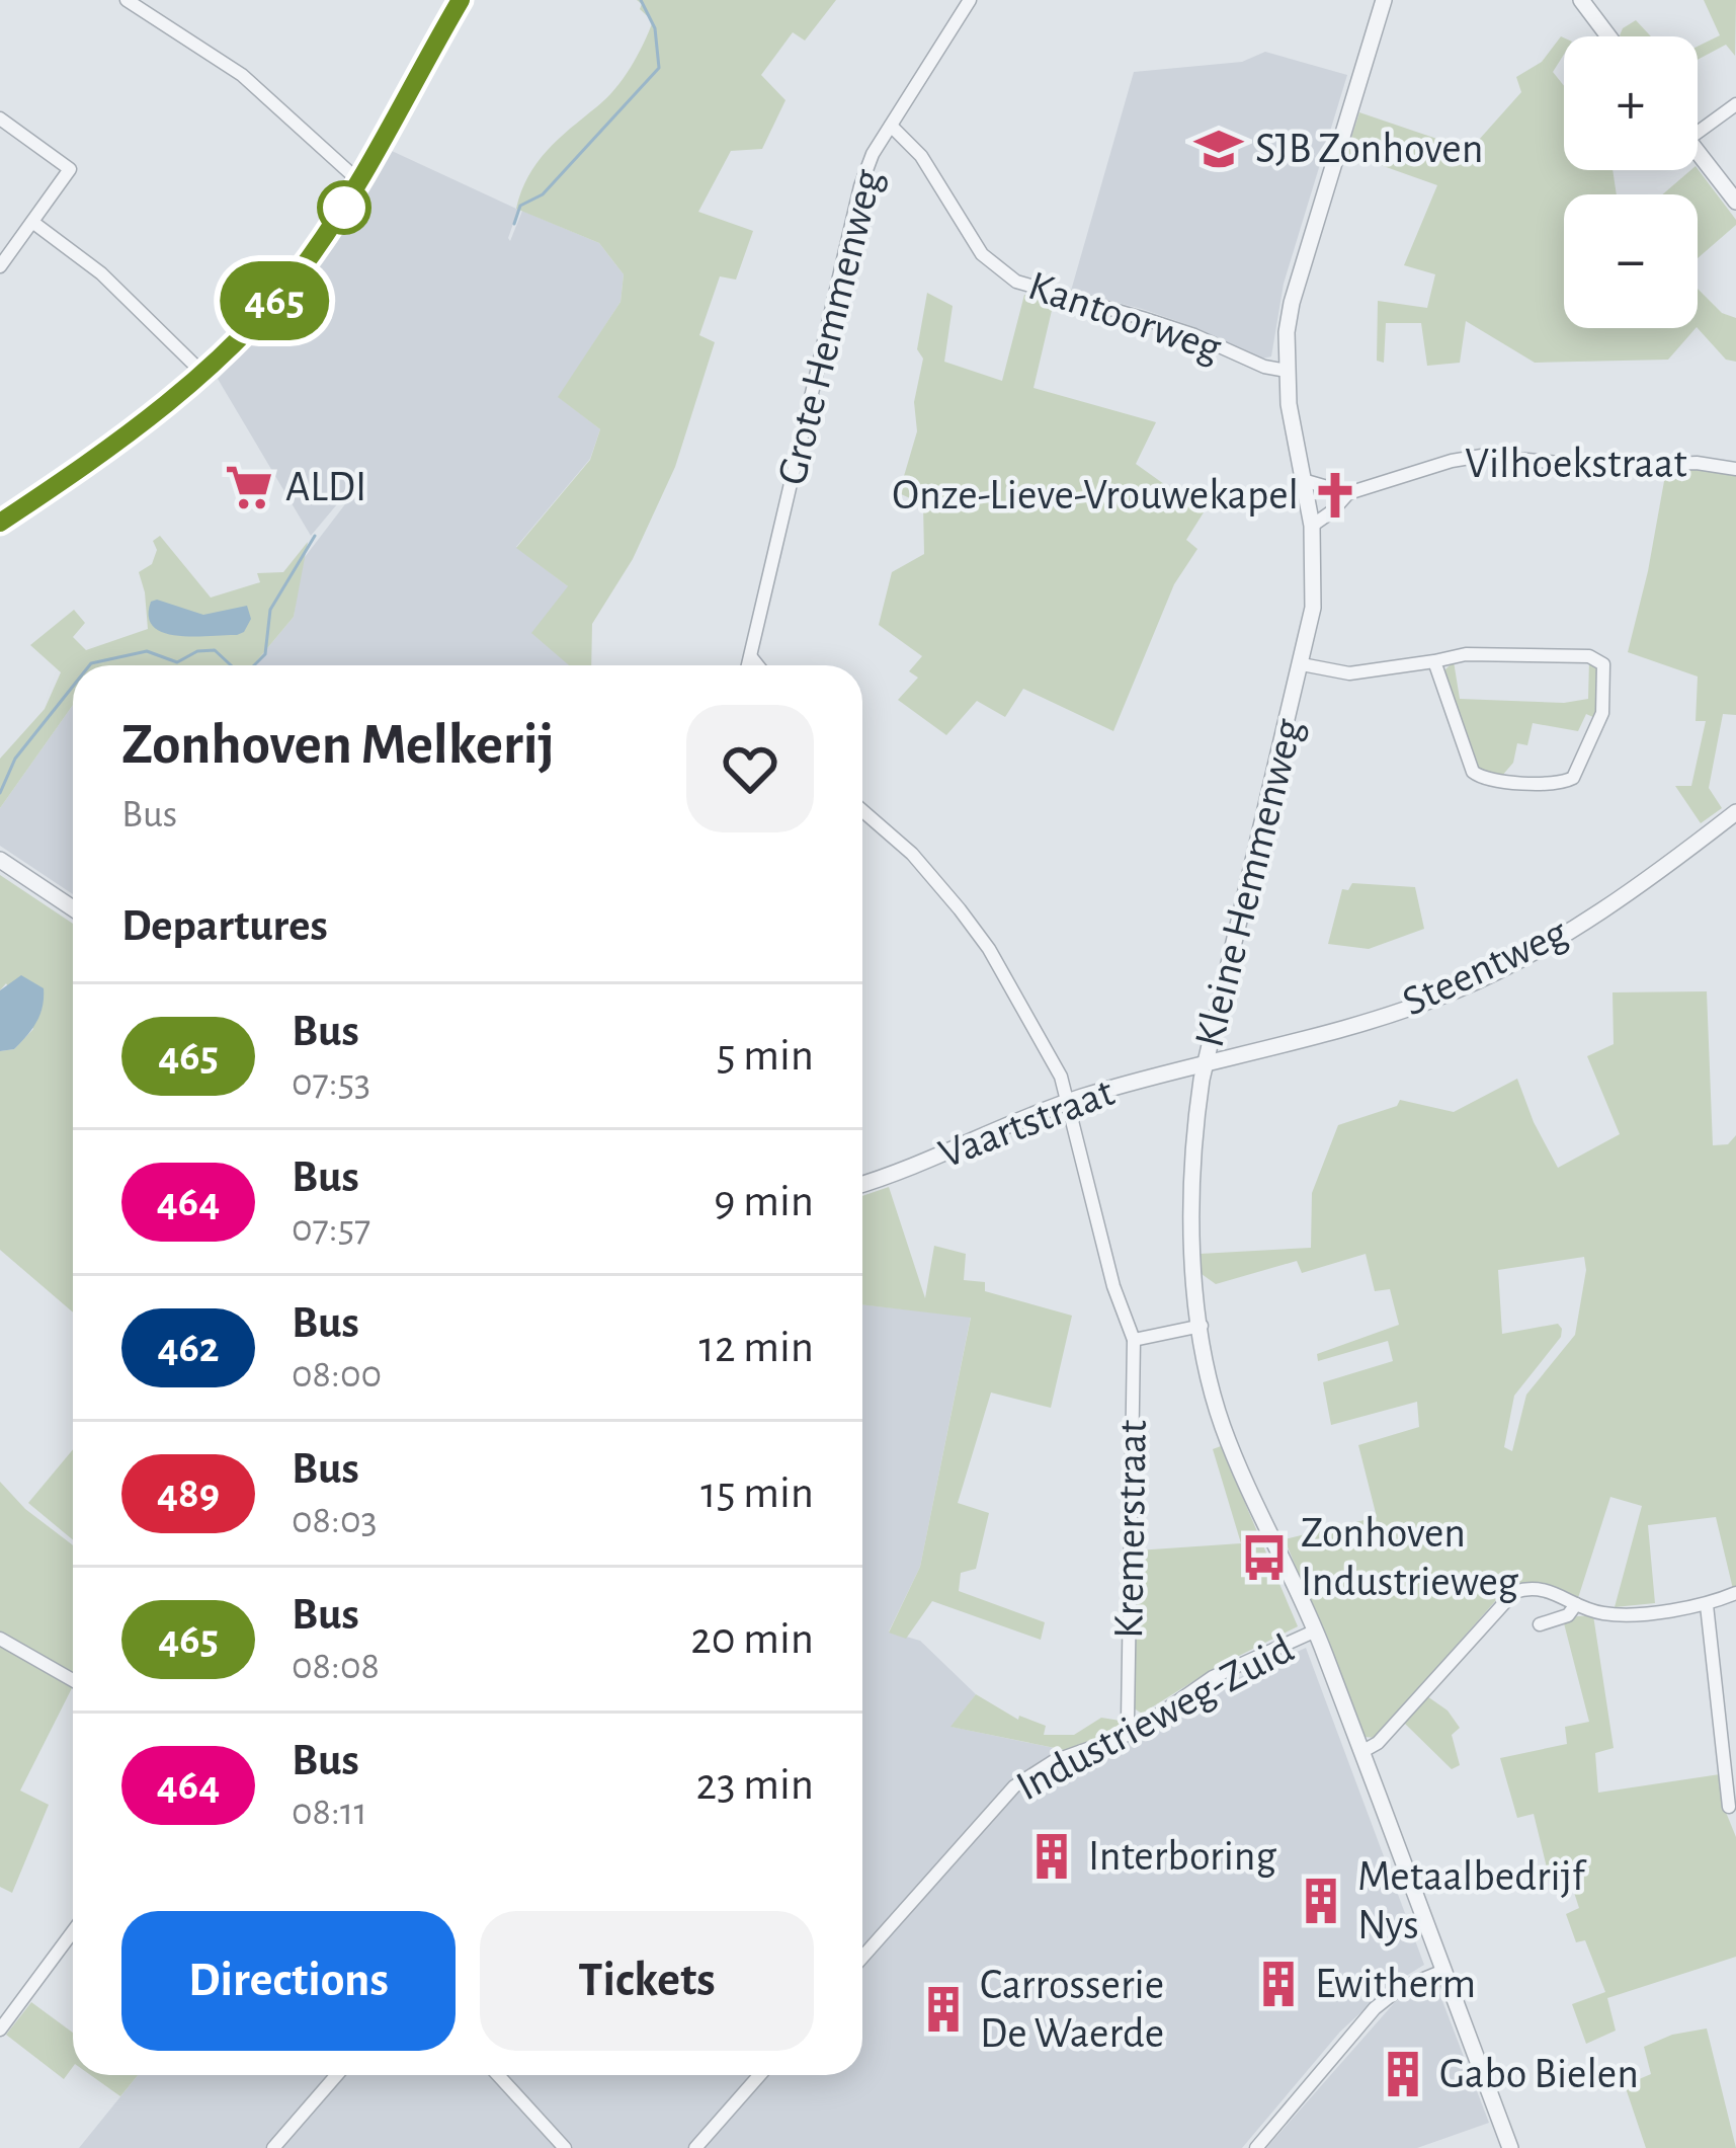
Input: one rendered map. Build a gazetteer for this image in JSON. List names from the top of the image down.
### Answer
{
  "streets": {
    "street": [
      "Kantoorweg",
      "Grote Hemmenweg",
      "Vilhoekstraat",
      "Kleine Hemmenweg",
      "Steentweg",
      "Vaartstraat",
      "Kremerstraat",
      "Industrieweg-Zuid"
    ]
  },
  "crossings": [
    ["Kantoorweg", "Grote Hemmenweg"],
    ["Kantoorweg", "Kleine Hemmenweg"],
    ["Vilhoekstraat", "Kleine Hemmenweg"],
    ["Kleine Hemmenweg", "Steentweg"],
    ["Kleine Hemmenweg", "Vaartstraat"],
    ["Kleine Hemmenweg", "Industrieweg-Zuid"],
    ["Steentweg", "Vaartstraat"],
    ["Vaartstraat", "Kremerstraat"]
  ],
  "places": {
    "school or university": ["SJB Zonhoven"],
    "supermarket": ["ALDI"],
    "church": ["Onze-Lieve-Vrouwekapel"],
    "bus stop": ["Zonhoven Industrieweg"],
    "building": [
      "Interboring",
      "Metaalbedrijf Nys",
      "Ewitherm",
      "Carrosserie De Waerde",
      "Gabo Bielen"
    ]
  },
  "lines": ["bus line 465"],
  "page": {
    "on_map": "465",
    "map_buttons": ["+", "−"],
    "heading": [
      ["Zonhoven Melkerij", "Bus"],
      "Departures"
    ],
    "list": [
      {
        "mark": "465",
        "name": "Bus",
        "note": "07:53",
        "value": "5 min"
      },
      {
        "mark": "464",
        "name": "Bus",
        "note": "07:57",
        "value": "9 min"
      },
      {
        "mark": "462",
        "name": "Bus",
        "note": "08:00",
        "value": "12 min"
      },
      {
        "mark": "489",
        "name": "Bus",
        "note": "08:03",
        "value": "15 min"
      },
      {
        "mark": "465",
        "name": "Bus",
        "note": "08:08",
        "value": "20 min"
      },
      {
        "mark": "464",
        "name": "Bus",
        "note": "08:11",
        "value": "23 min"
      }
    ],
    "buttons": ["Directions", "Tickets"]
  }
}
